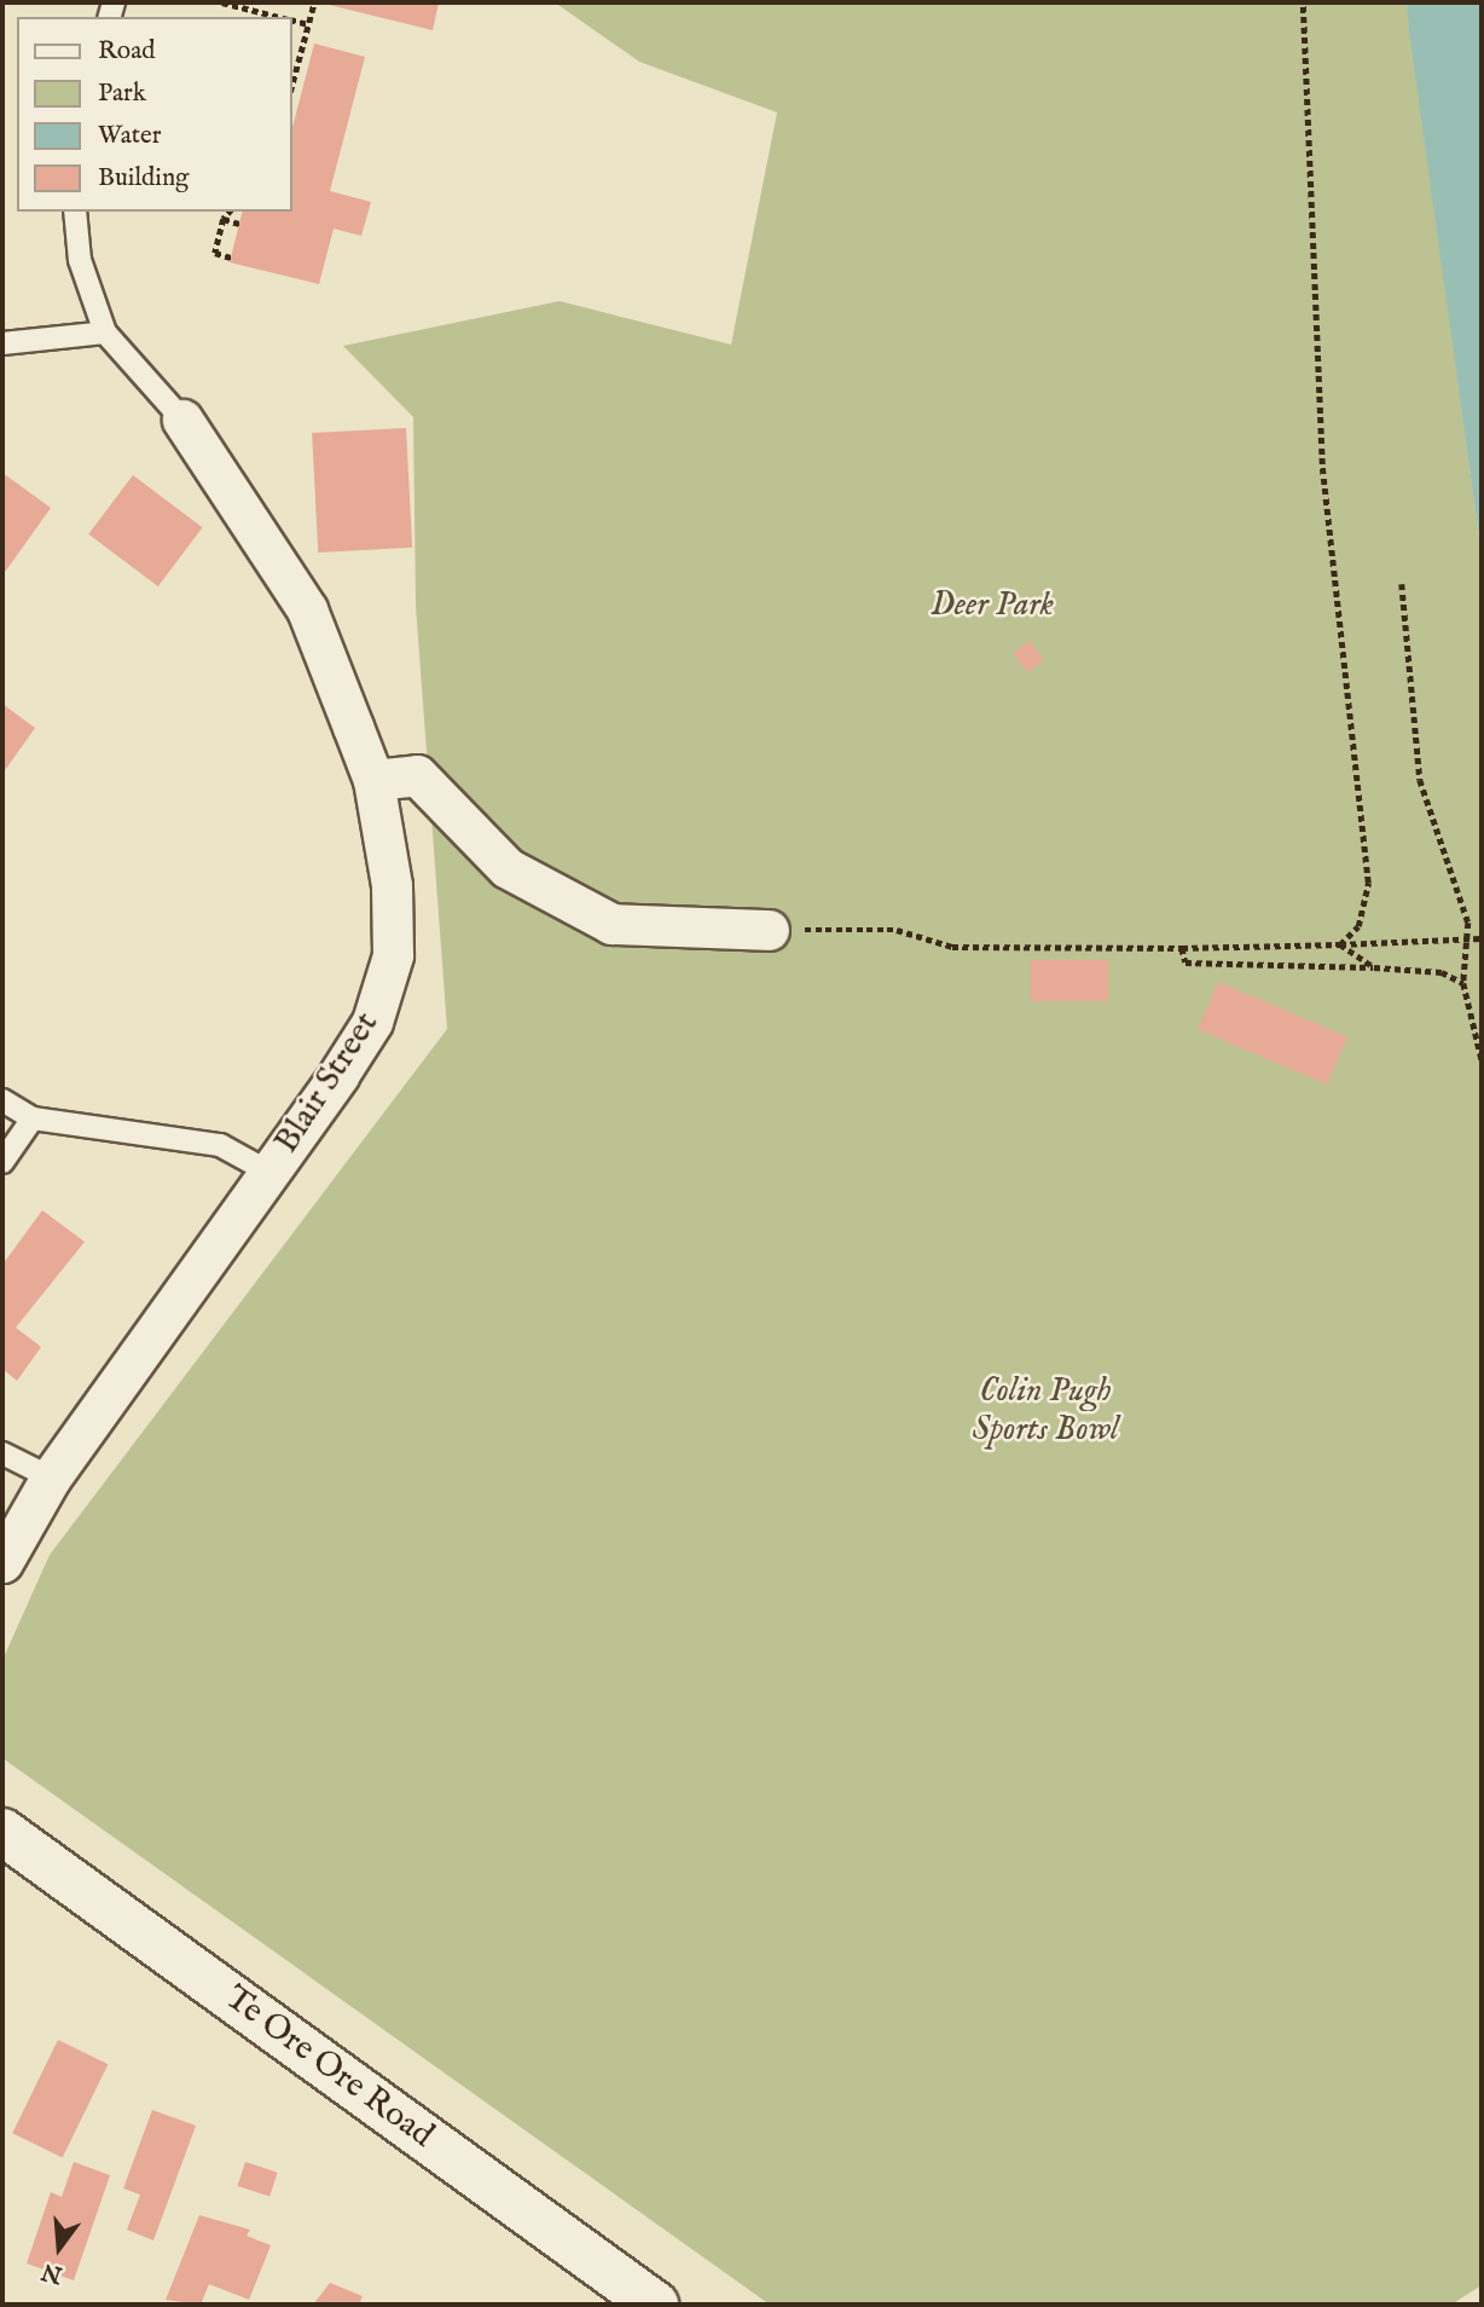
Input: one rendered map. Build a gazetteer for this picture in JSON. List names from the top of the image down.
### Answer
{
  "streets": {
    "main road": ["Te Ore Ore Road"],
    "street": ["Blair Street"]
  },
  "parks": ["Deer Park", "Colin Pugh Sports Bowl"],
  "legend": [
    "Road",
    "Park",
    "Water",
    "Building"
  ],
  "north": "bottom"
}
